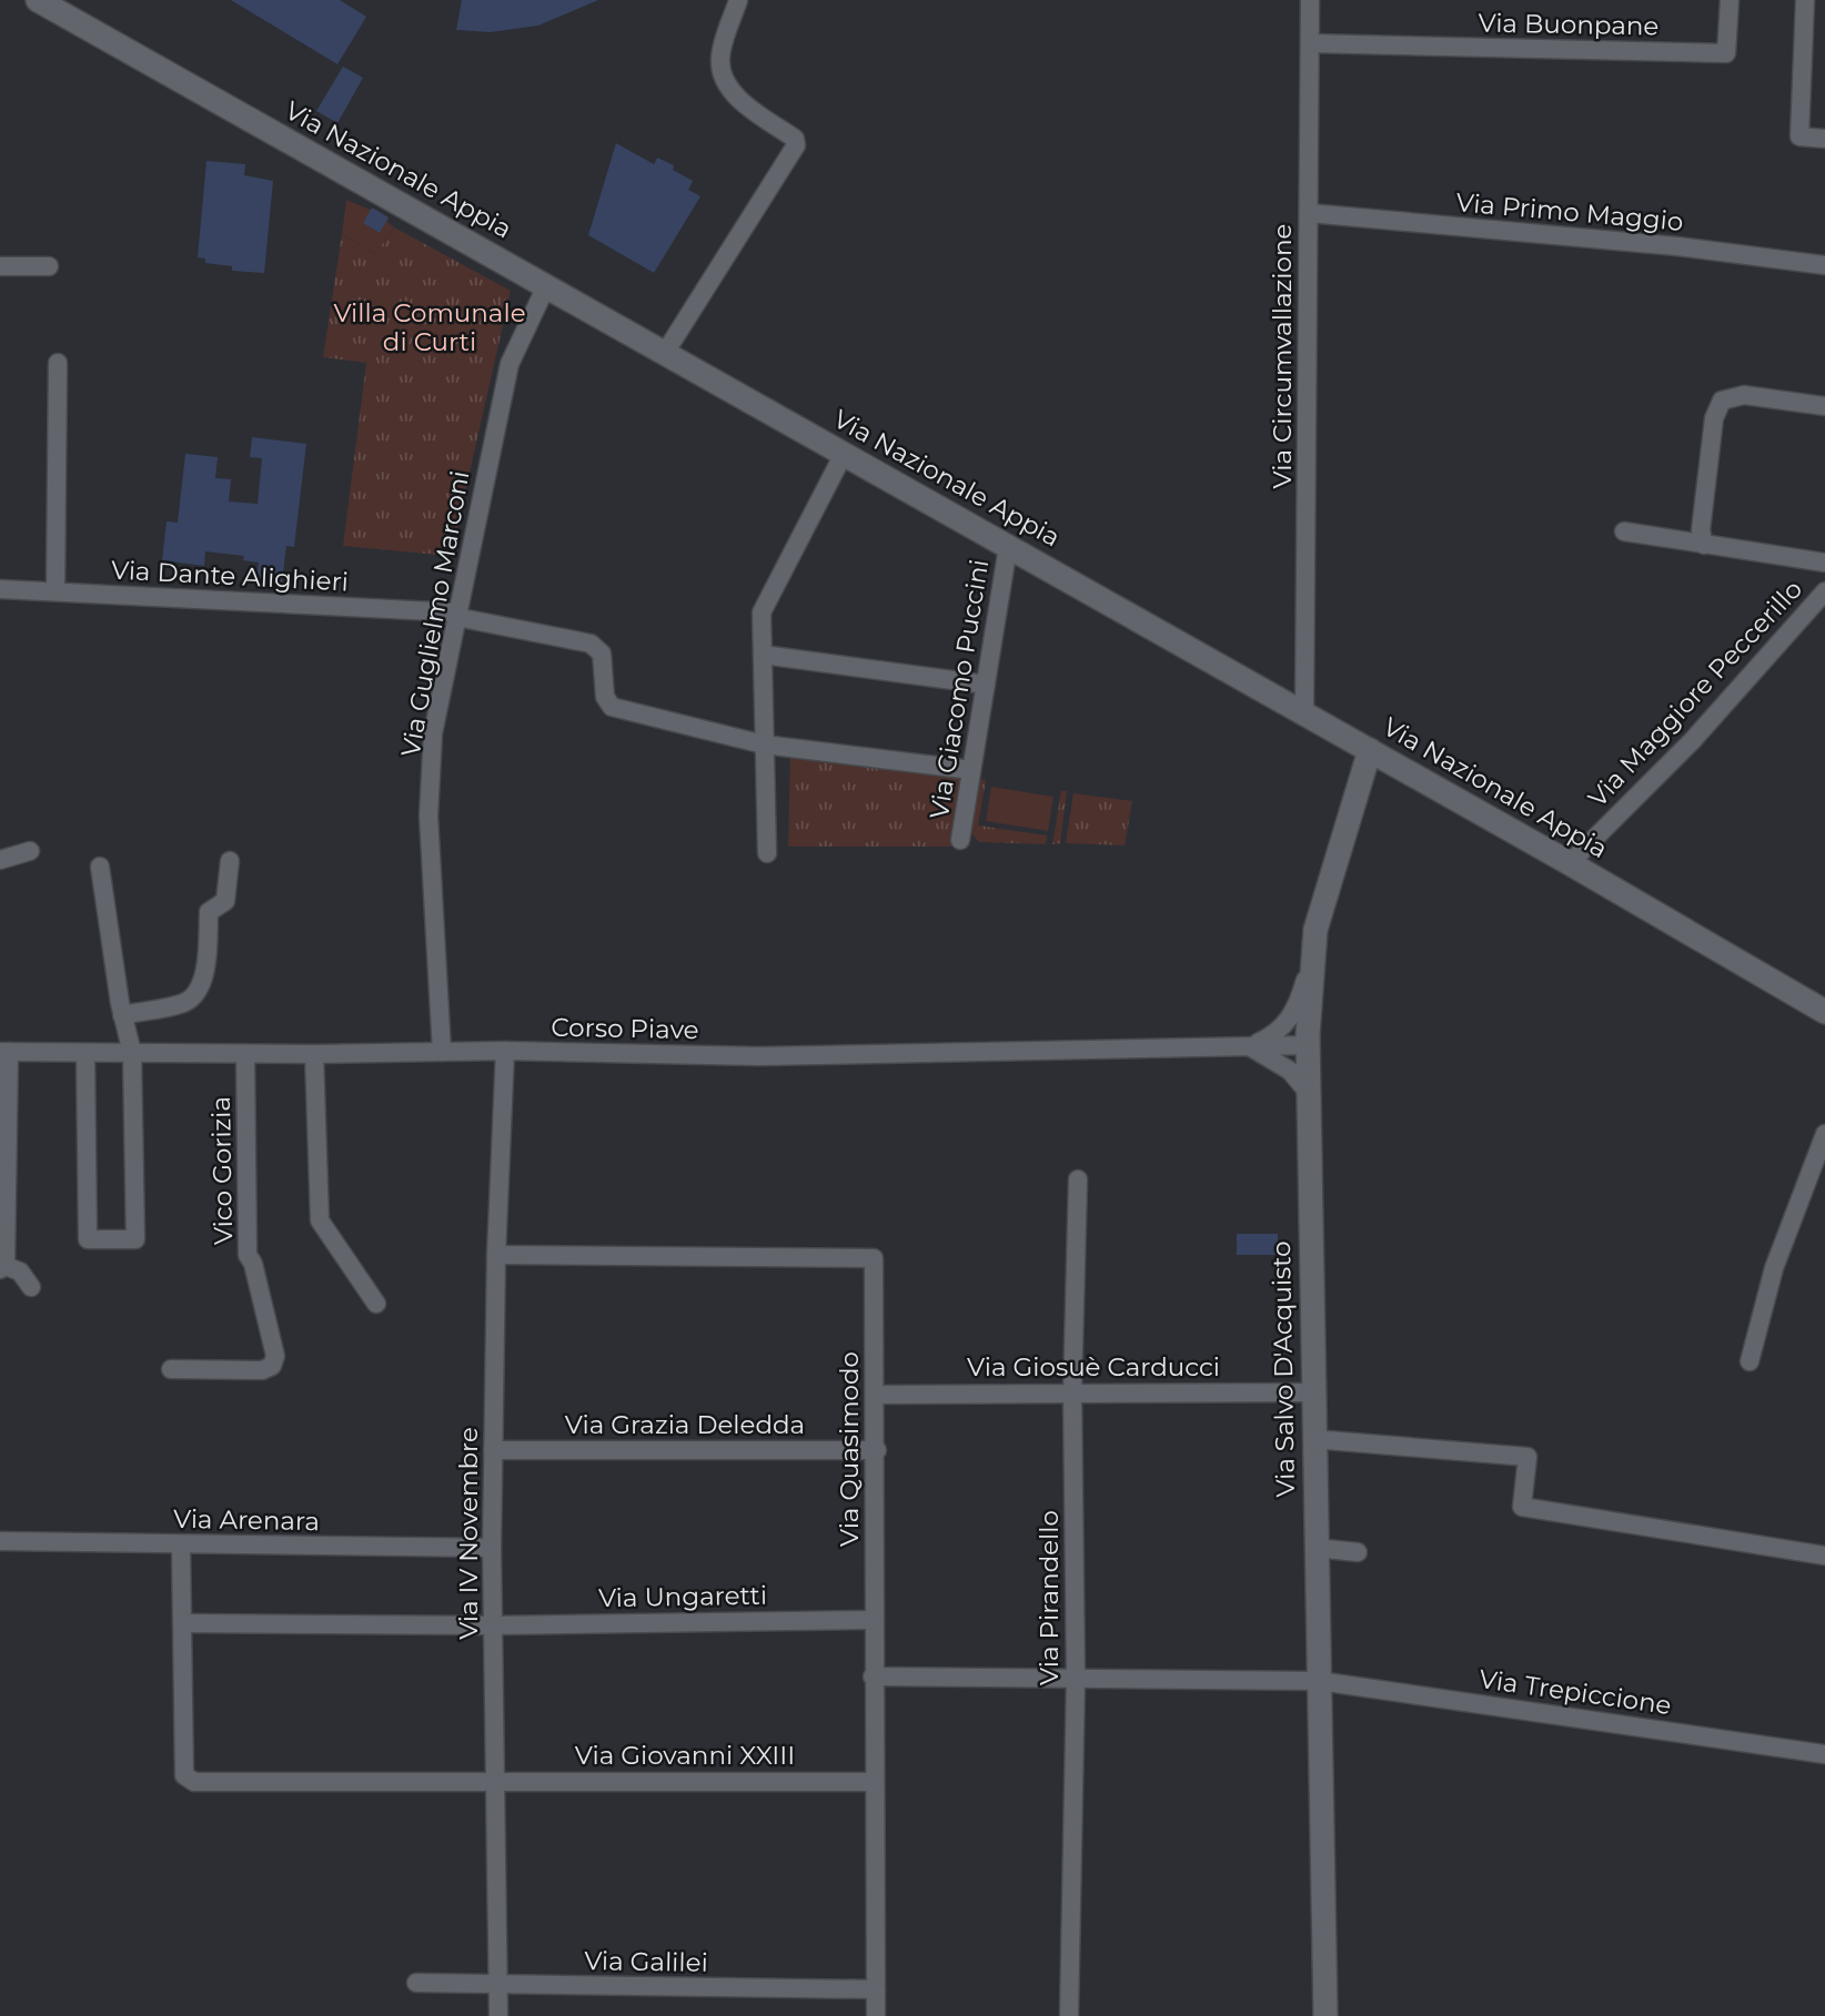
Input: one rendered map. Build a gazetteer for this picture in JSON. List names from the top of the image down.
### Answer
{
  "streets": {
    "main road": ["Via Nazionale Appia", "Via Salvo D'Acquisto"],
    "street": [
      "Via Buonpane",
      "Via Primo Maggio",
      "Via Circumvallazione",
      "Via Dante Alighieri",
      "Via Guglielmo Marconi",
      "Via Giacomo Puccini",
      "Via Maggiore Peccerillo",
      "Corso Piave",
      "Vico Gorizia",
      "Via Giosuè Carducci",
      "Via Grazia Deledda",
      "Via Quasimodo",
      "Via Arenara",
      "Via IV Novembre",
      "Via Ungaretti",
      "Via Pirandello",
      "Via Trepiccione",
      "Via Giovanni XXIII",
      "Via Galilei"
    ]
  },
  "crossings": [
    ["Via Buonpane", "Via Circumvallazione"],
    ["Via Nazionale Appia", "Via Circumvallazione"],
    ["Via Nazionale Appia", "Via Guglielmo Marconi"],
    ["Via Nazionale Appia", "Via Giacomo Puccini"],
    ["Via Nazionale Appia", "Via Maggiore Peccerillo"],
    ["Via Nazionale Appia", "Via Salvo D'Acquisto"],
    ["Via Primo Maggio", "Via Circumvallazione"],
    ["Via Dante Alighieri", "Via Guglielmo Marconi"],
    ["Via Guglielmo Marconi", "Corso Piave"],
    ["Corso Piave", "Vico Gorizia"],
    ["Corso Piave", "Via Salvo D'Acquisto"],
    ["Corso Piave", "Via IV Novembre"],
    ["Via Giosuè Carducci", "Via Salvo D'Acquisto"],
    ["Via Giosuè Carducci", "Via Quasimodo"],
    ["Via Giosuè Carducci", "Via Pirandello"],
    ["Via Salvo D'Acquisto", "Via Trepiccione"],
    ["Via Grazia Deledda", "Via Quasimodo"],
    ["Via Grazia Deledda", "Via IV Novembre"],
    ["Via Quasimodo", "Via IV Novembre"],
    ["Via Quasimodo", "Via Ungaretti"],
    ["Via Quasimodo", "Via Trepiccione"],
    ["Via Quasimodo", "Via Giovanni XXIII"],
    ["Via Quasimodo", "Via Galilei"],
    ["Via Arenara", "Via IV Novembre"],
    ["Via IV Novembre", "Via Ungaretti"],
    ["Via IV Novembre", "Via Giovanni XXIII"],
    ["Via IV Novembre", "Via Galilei"],
    ["Via Ungaretti", "Via Giovanni XXIII"],
    ["Via Pirandello", "Via Trepiccione"]
  ],
  "parks": ["Villa Comunale di Curti"]
}
